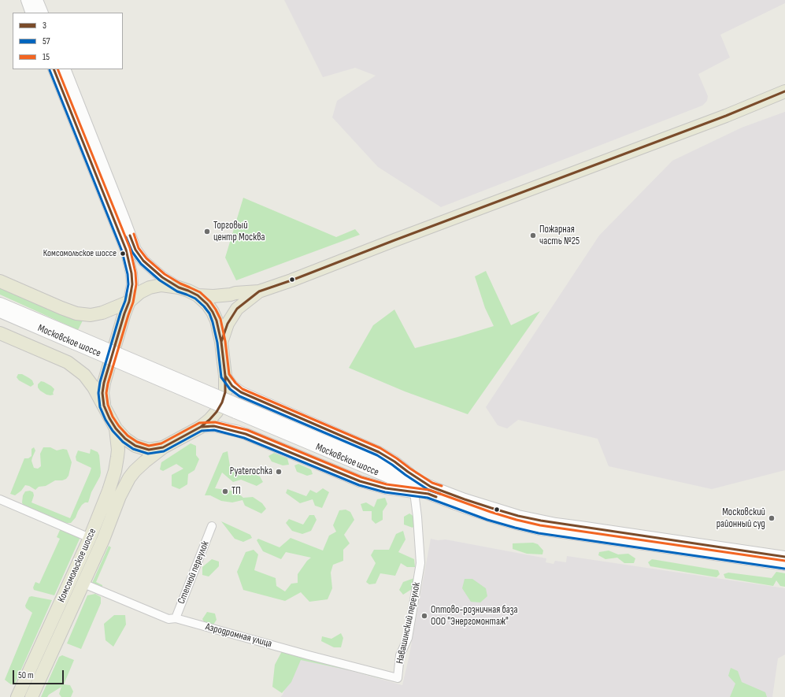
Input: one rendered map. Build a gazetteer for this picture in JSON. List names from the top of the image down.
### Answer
{
  "streets": {
    "main road": ["Московское шоссе", "Комсомольское шоссе"],
    "street": ["Степной переулок", "Навашинский переулок", "Аэродромная улица"]
  },
  "crossings": [
    ["Комсомольское шоссе", "Аэродромная улица"],
    ["Степной переулок", "Аэродромная улица"],
    ["Навашинский переулок", "Аэродромная улица"]
  ],
  "places": [
    "Торговый центр Москва",
    "Пожарная часть №25",
    "Комсомольское шоссе",
    "Pyaterochka",
    "ТП",
    "Московский районный суд",
    "Оптово-розничная база ООО \"Энергомонтаж\""
  ],
  "lines": ["transit line 3", "transit line 15", "transit line 57"],
  "legend": ["3", "57", "15"],
  "scale_bar": "50 m"
}
